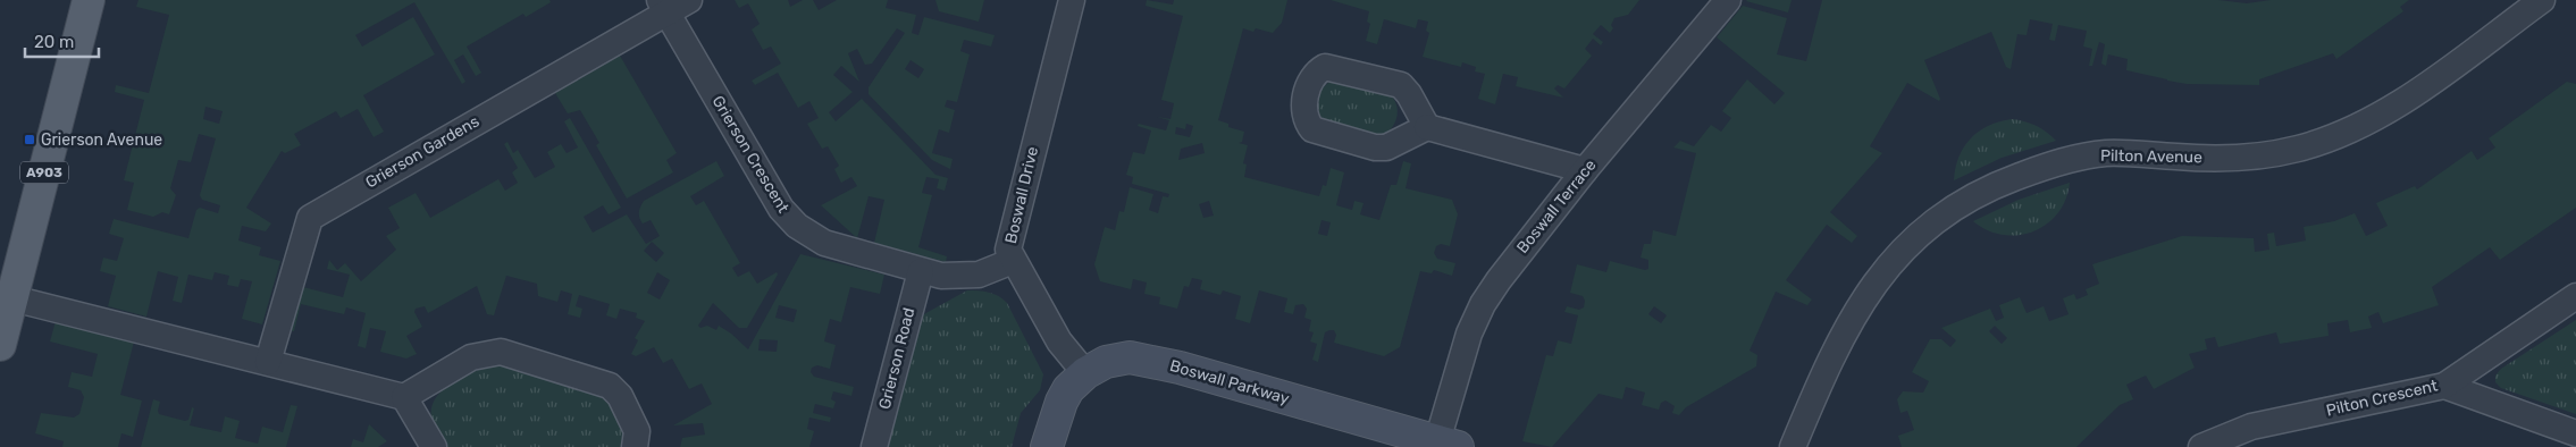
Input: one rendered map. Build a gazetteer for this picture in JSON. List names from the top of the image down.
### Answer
{
  "streets": {
    "main road": ["A903"],
    "street": [
      "Grierson Gardens",
      "Grierson Crescent",
      "Pilton Avenue",
      "Boswall Drive",
      "Boswall Terrace",
      "Grierson Road",
      "Boswall Parkway",
      "Pilton Crescent"
    ]
  },
  "crossings": [
    ["Grierson Gardens", "Grierson Crescent"],
    ["Grierson Crescent", "Boswall Drive"],
    ["Grierson Crescent", "Grierson Road"],
    ["Boswall Drive", "Boswall Parkway"],
    ["Boswall Terrace", "Boswall Parkway"]
  ],
  "places": {
    "transit": ["Grierson Avenue"]
  },
  "scale_bar": "20 m"
}
